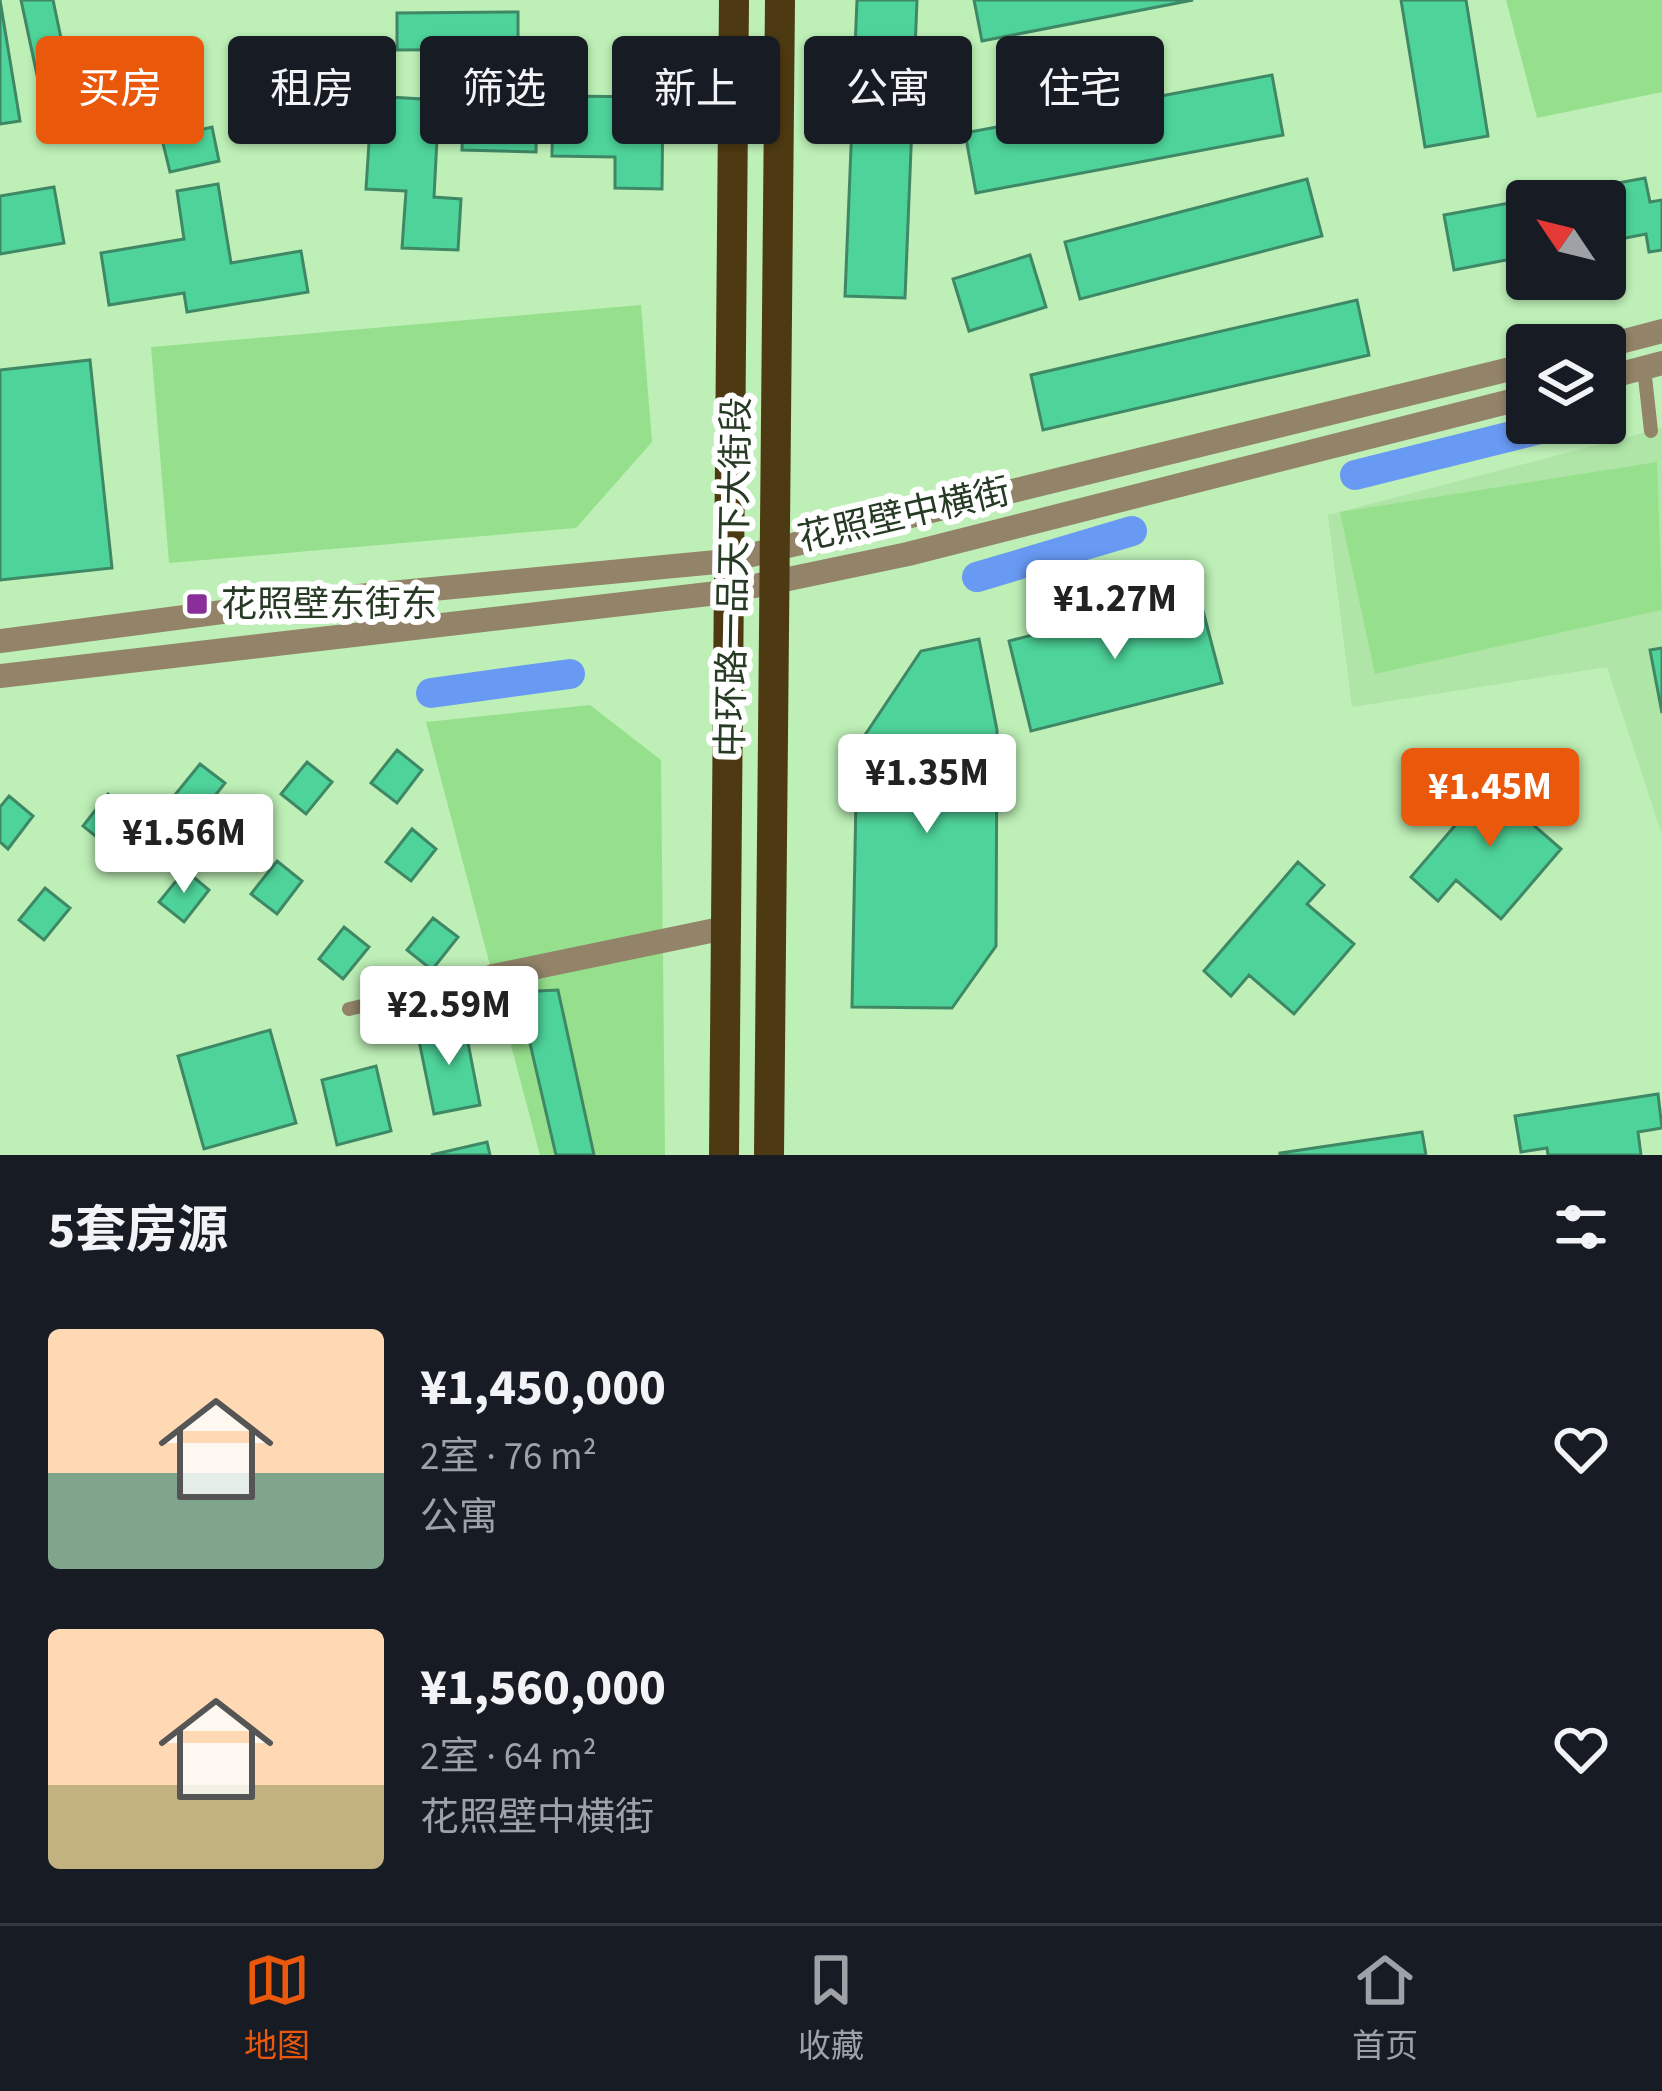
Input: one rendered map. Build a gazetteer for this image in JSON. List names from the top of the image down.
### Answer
{
  "streets": {
    "main road": ["中环路一品天下大街段"],
    "street": ["花照壁中横街"]
  },
  "crossings": [
    ["花照壁中横街", "中环路一品天下大街段"]
  ],
  "places": {
    "transit": ["花照壁东街东"]
  },
  "north": "top left",
  "page": {
    "chip": [
      "买房",
      "租房",
      "筛选",
      "新上",
      "公寓",
      "住宅"
    ],
    "price": [
      "¥1.27M",
      "¥1.35M",
      "¥1.45M",
      "¥1.56M",
      "¥2.59M"
    ],
    "heading": "5套房源",
    "list": [
      {
        "name": "¥1,450,000",
        "note": "2室 · 76 m² · 公寓"
      },
      {
        "name": "¥1,560,000",
        "note": "2室 · 64 m² · 花照壁中横街"
      }
    ],
    "tabs": ["地图", "收藏", "首页"]
  }
}
